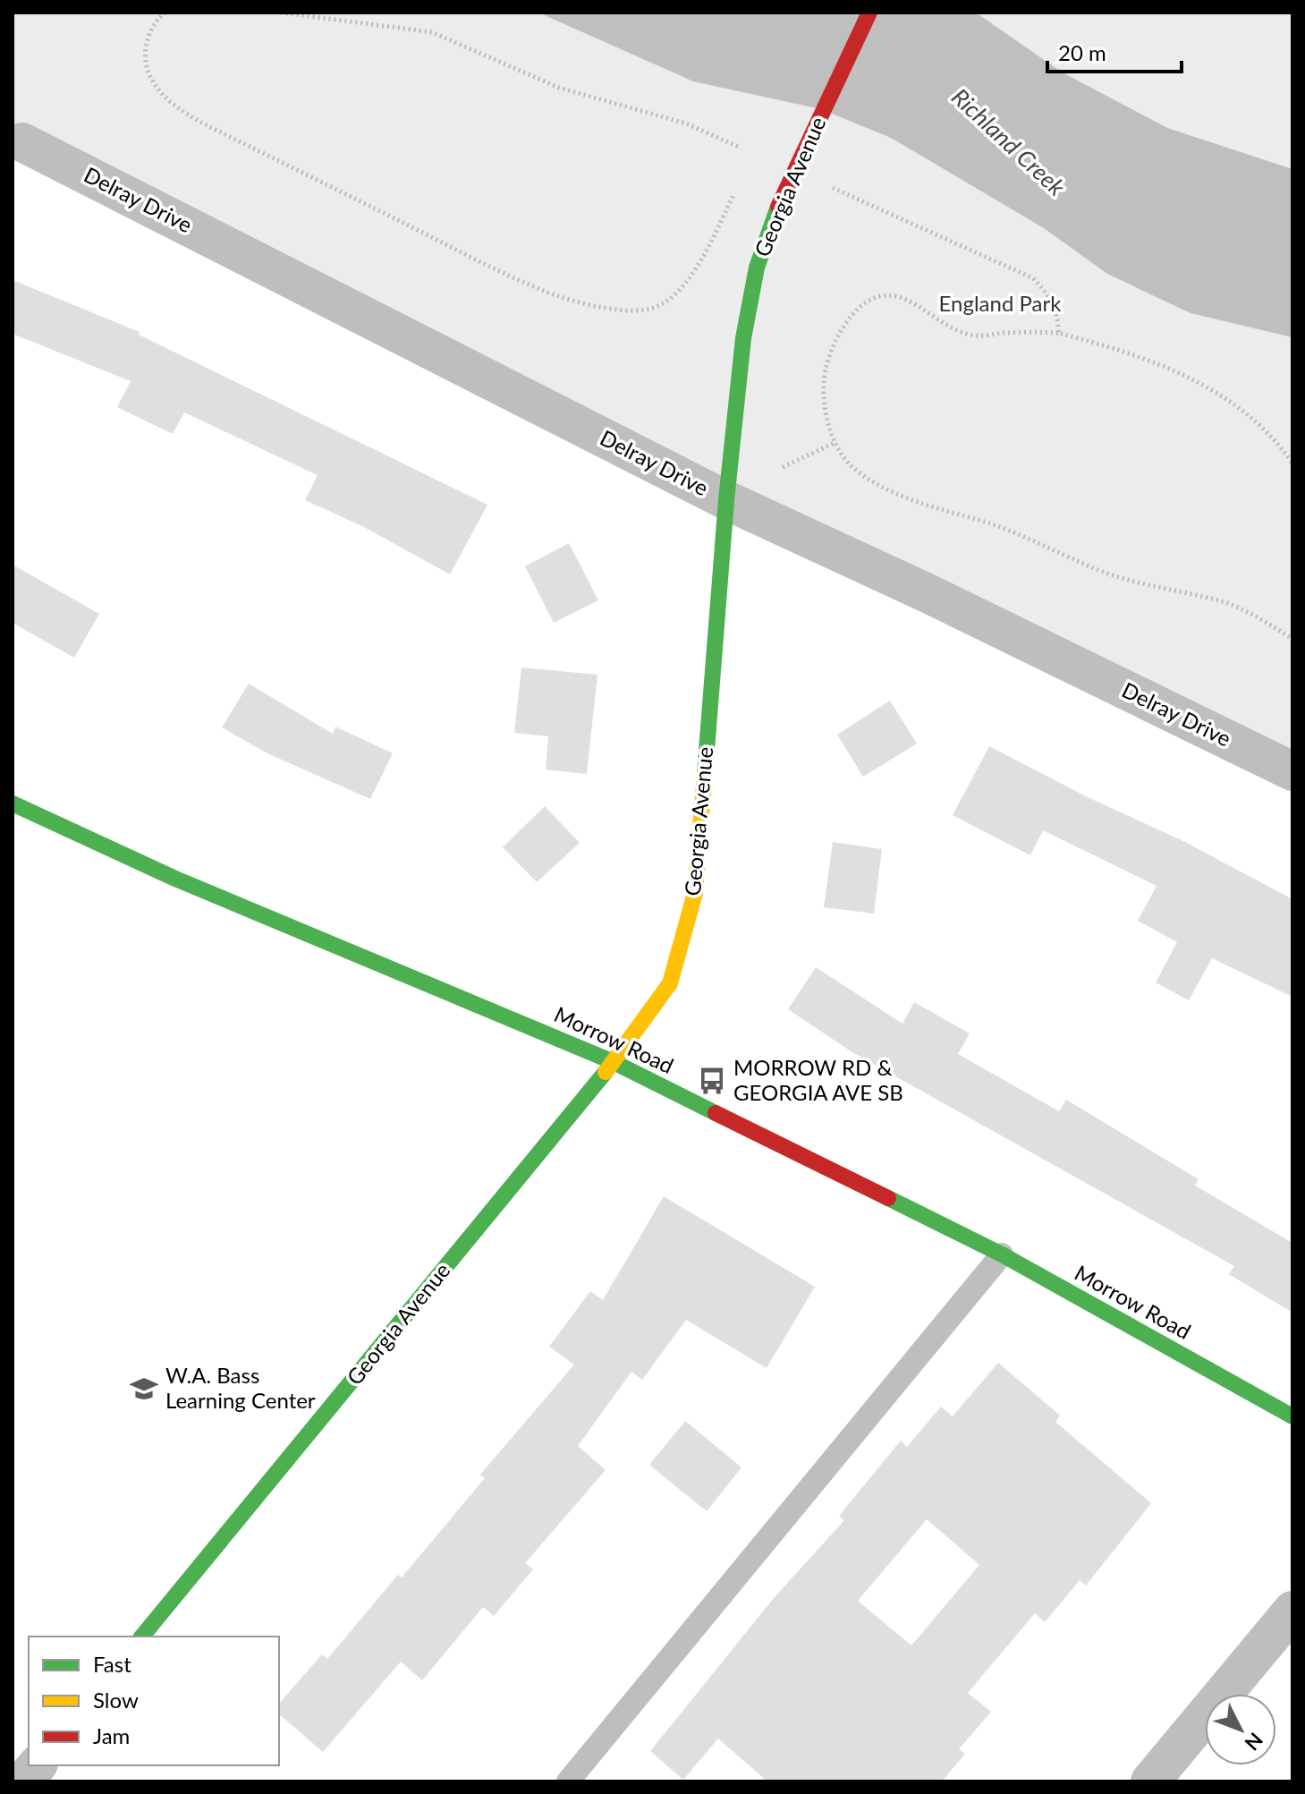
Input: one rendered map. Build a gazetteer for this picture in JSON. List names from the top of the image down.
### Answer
{
  "streets": {
    "street": ["Georgia Avenue", "Delray Drive", "Morrow Road"]
  },
  "crossings": [
    ["Georgia Avenue", "Delray Drive"],
    ["Georgia Avenue", "Morrow Road"]
  ],
  "water": ["Richland Creek"],
  "parks": ["England Park"],
  "places": {
    "bus stop": ["MORROW RD & GEORGIA AVE SB"],
    "school or university": ["W.A. Bass Learning Center"]
  },
  "legend": ["Fast", "Slow", "Jam"],
  "scale_bar": "20 m",
  "north": "bottom right"
}
